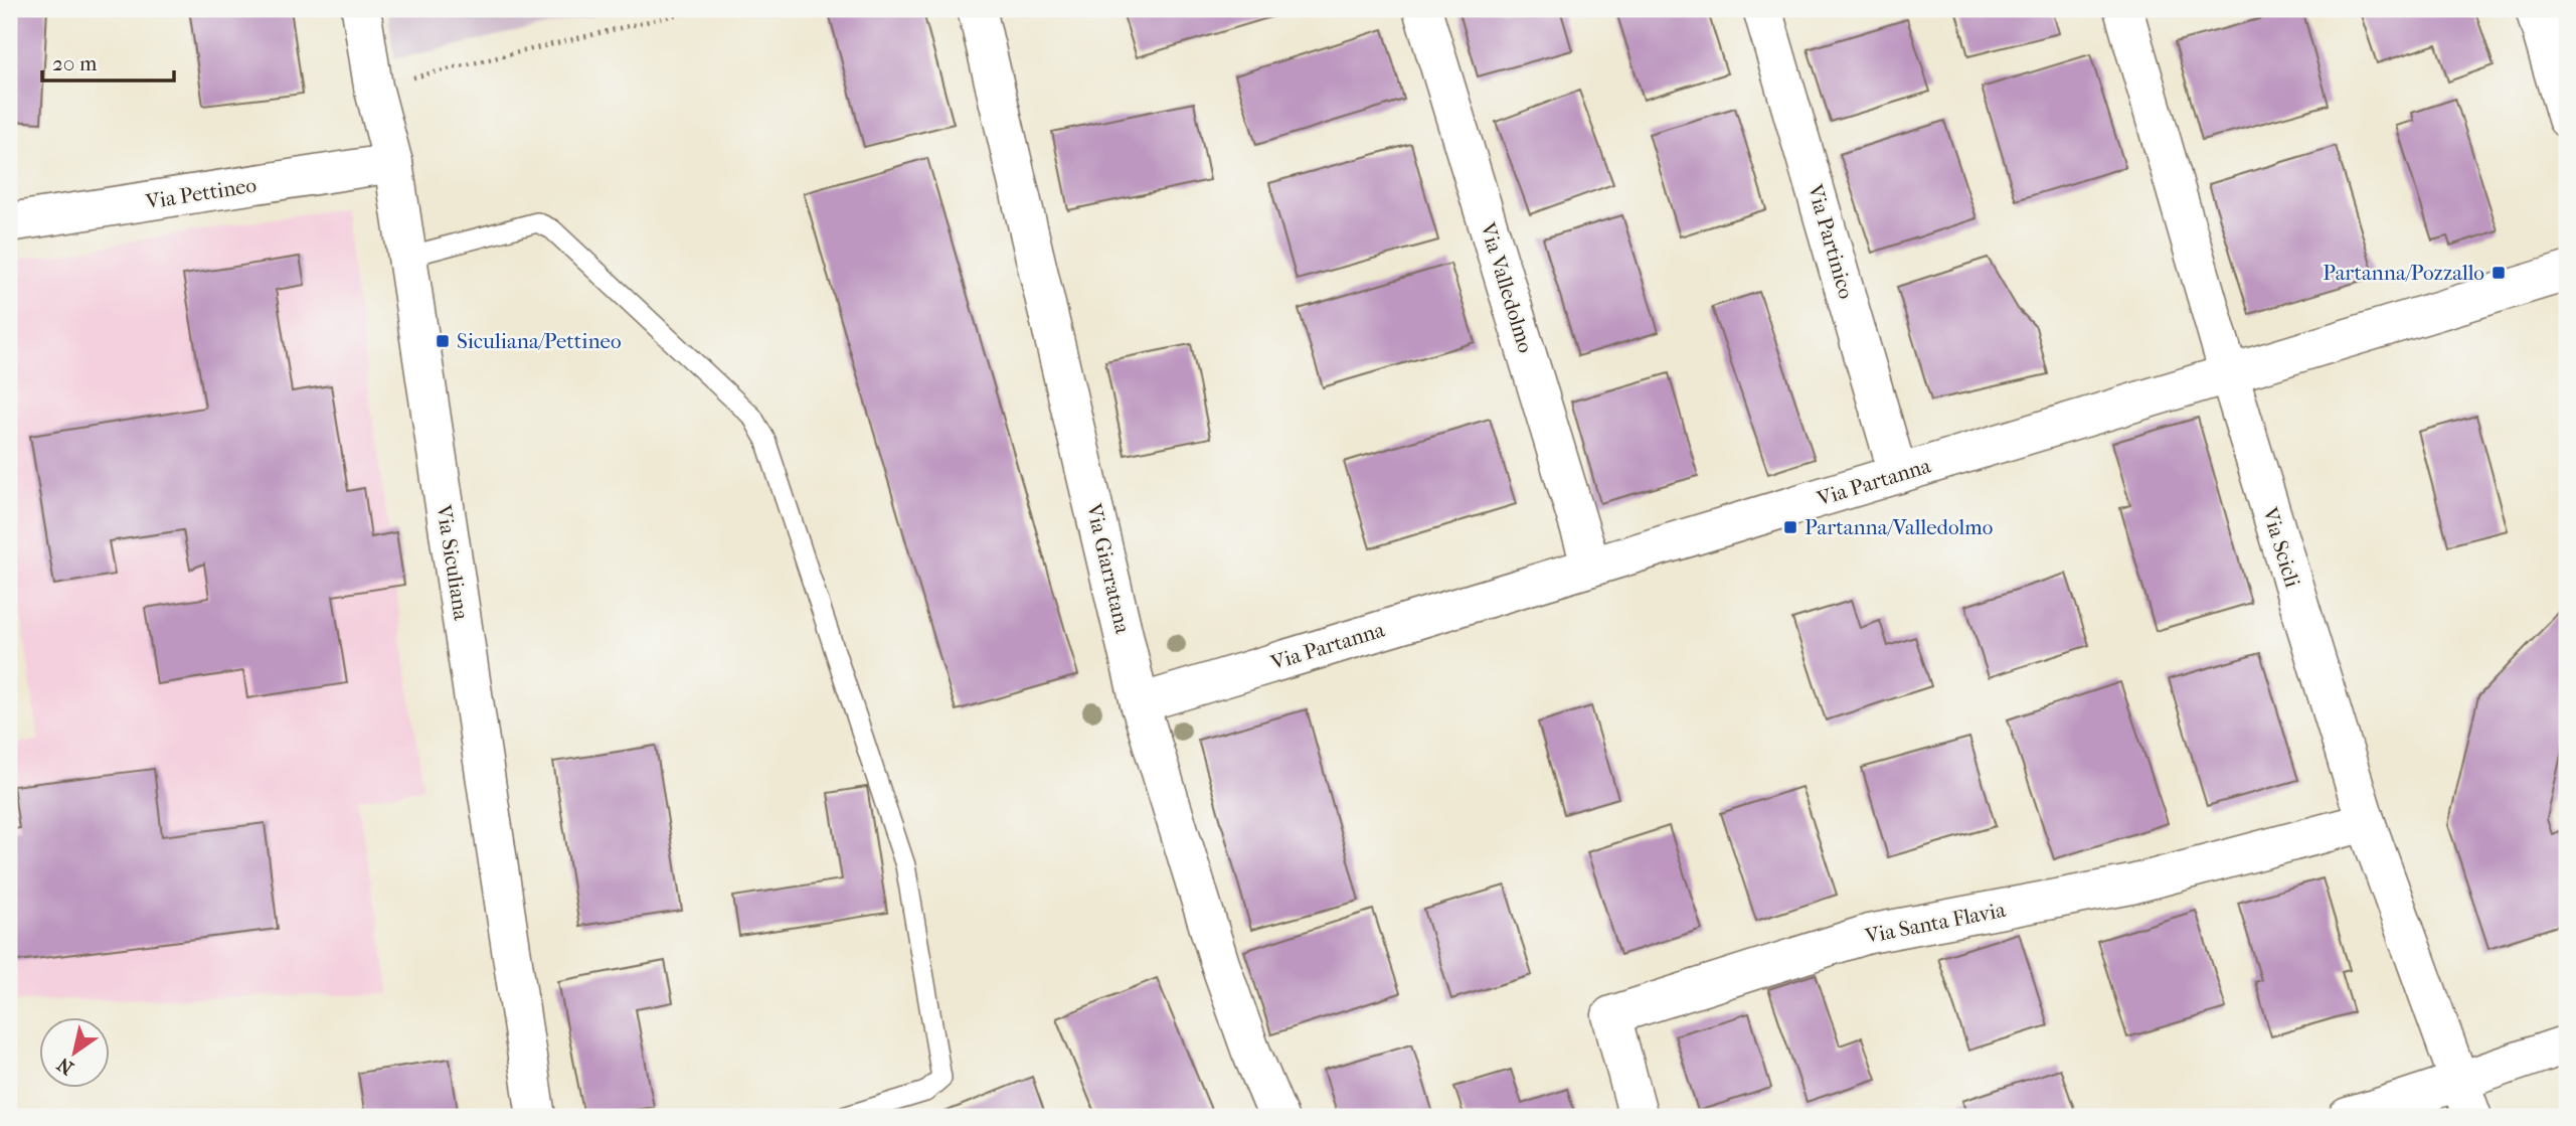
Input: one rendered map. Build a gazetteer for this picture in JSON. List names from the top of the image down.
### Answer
{
  "streets": {
    "street": [
      "Via Pettineo",
      "Via Partinico",
      "Via Valledolmo",
      "Via Partanna",
      "Via Scicli",
      "Via Siculiana",
      "Via Giarratana",
      "Via Santa Flavia"
    ]
  },
  "crossings": [
    ["Via Pettineo", "Via Siculiana"],
    ["Via Partinico", "Via Partanna"],
    ["Via Valledolmo", "Via Partanna"],
    ["Via Partanna", "Via Scicli"],
    ["Via Partanna", "Via Giarratana"],
    ["Via Scicli", "Via Santa Flavia"]
  ],
  "places": {
    "transit": ["Partanna/Pozzallo", "Siculiana/Pettineo", "Partanna/Valledolmo"]
  },
  "scale_bar": "20 m",
  "north": "bottom left"
}
